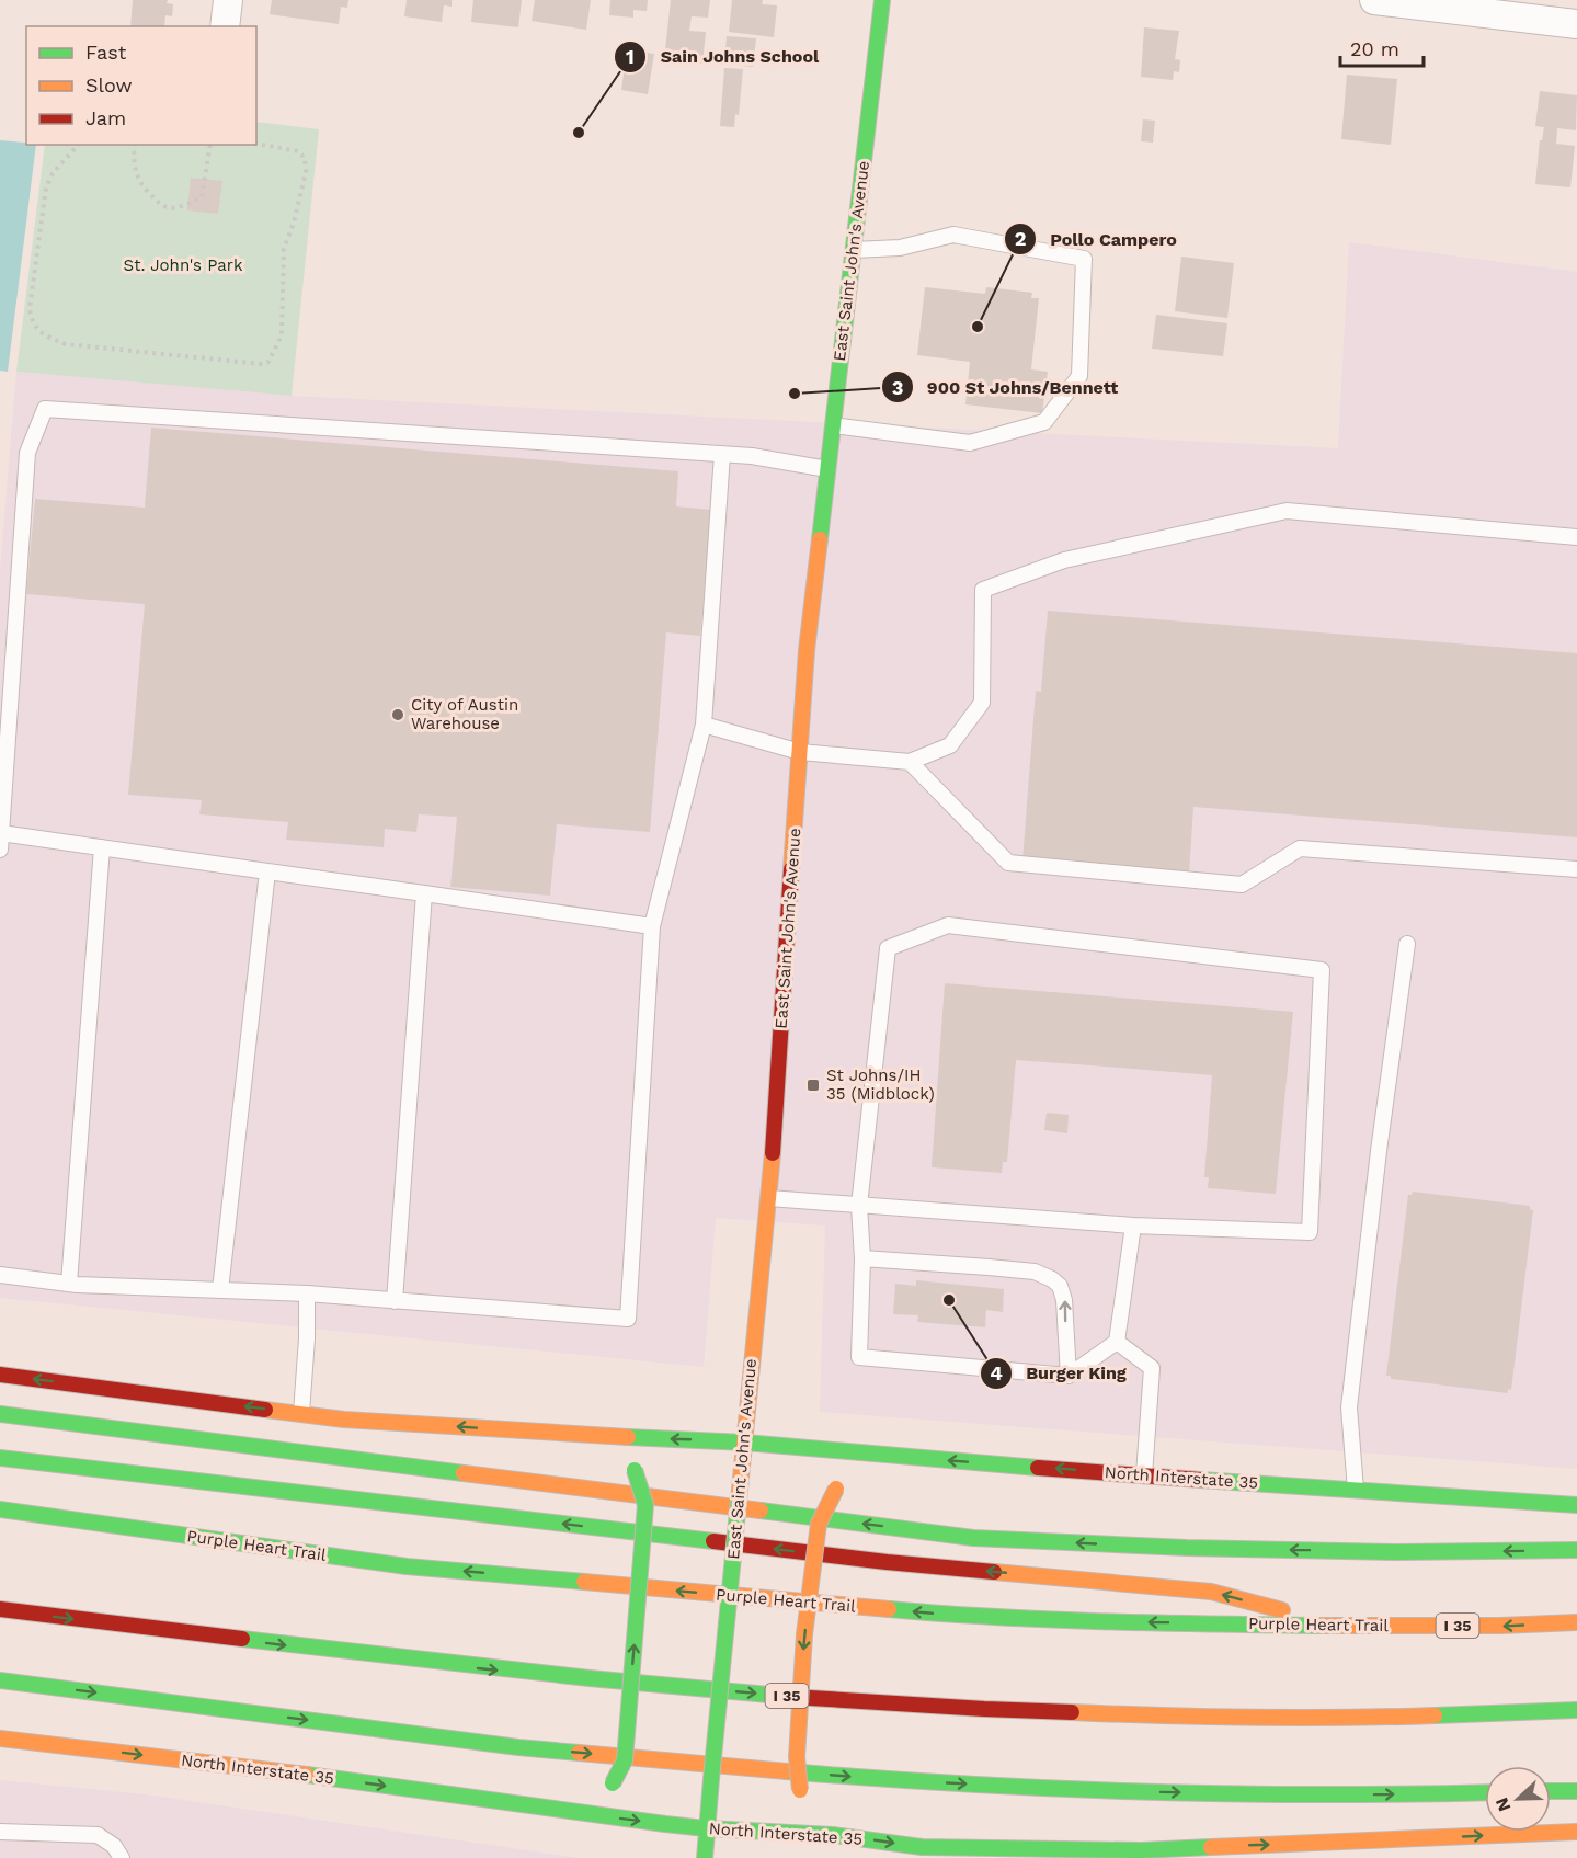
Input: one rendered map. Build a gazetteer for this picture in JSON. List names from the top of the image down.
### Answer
{
  "streets": {
    "main road": [
      "East Saint John's Avenue",
      "North Interstate 35",
      "Purple Heart Trail",
      "I 35"
    ]
  },
  "crossings": [
    ["East Saint John's Avenue", "North Interstate 35"]
  ],
  "parks": ["St. John's Park"],
  "places": {
    "other": [
      "Sain Johns School",
      "Pollo Campero",
      "900 St Johns/Bennett",
      "City of Austin Warehouse",
      "Burger King"
    ],
    "transit": ["St Johns/IH 35 (Midblock)"]
  },
  "legend": ["Fast", "Slow", "Jam"],
  "scale_bar": "20 m",
  "north": "left"
}
